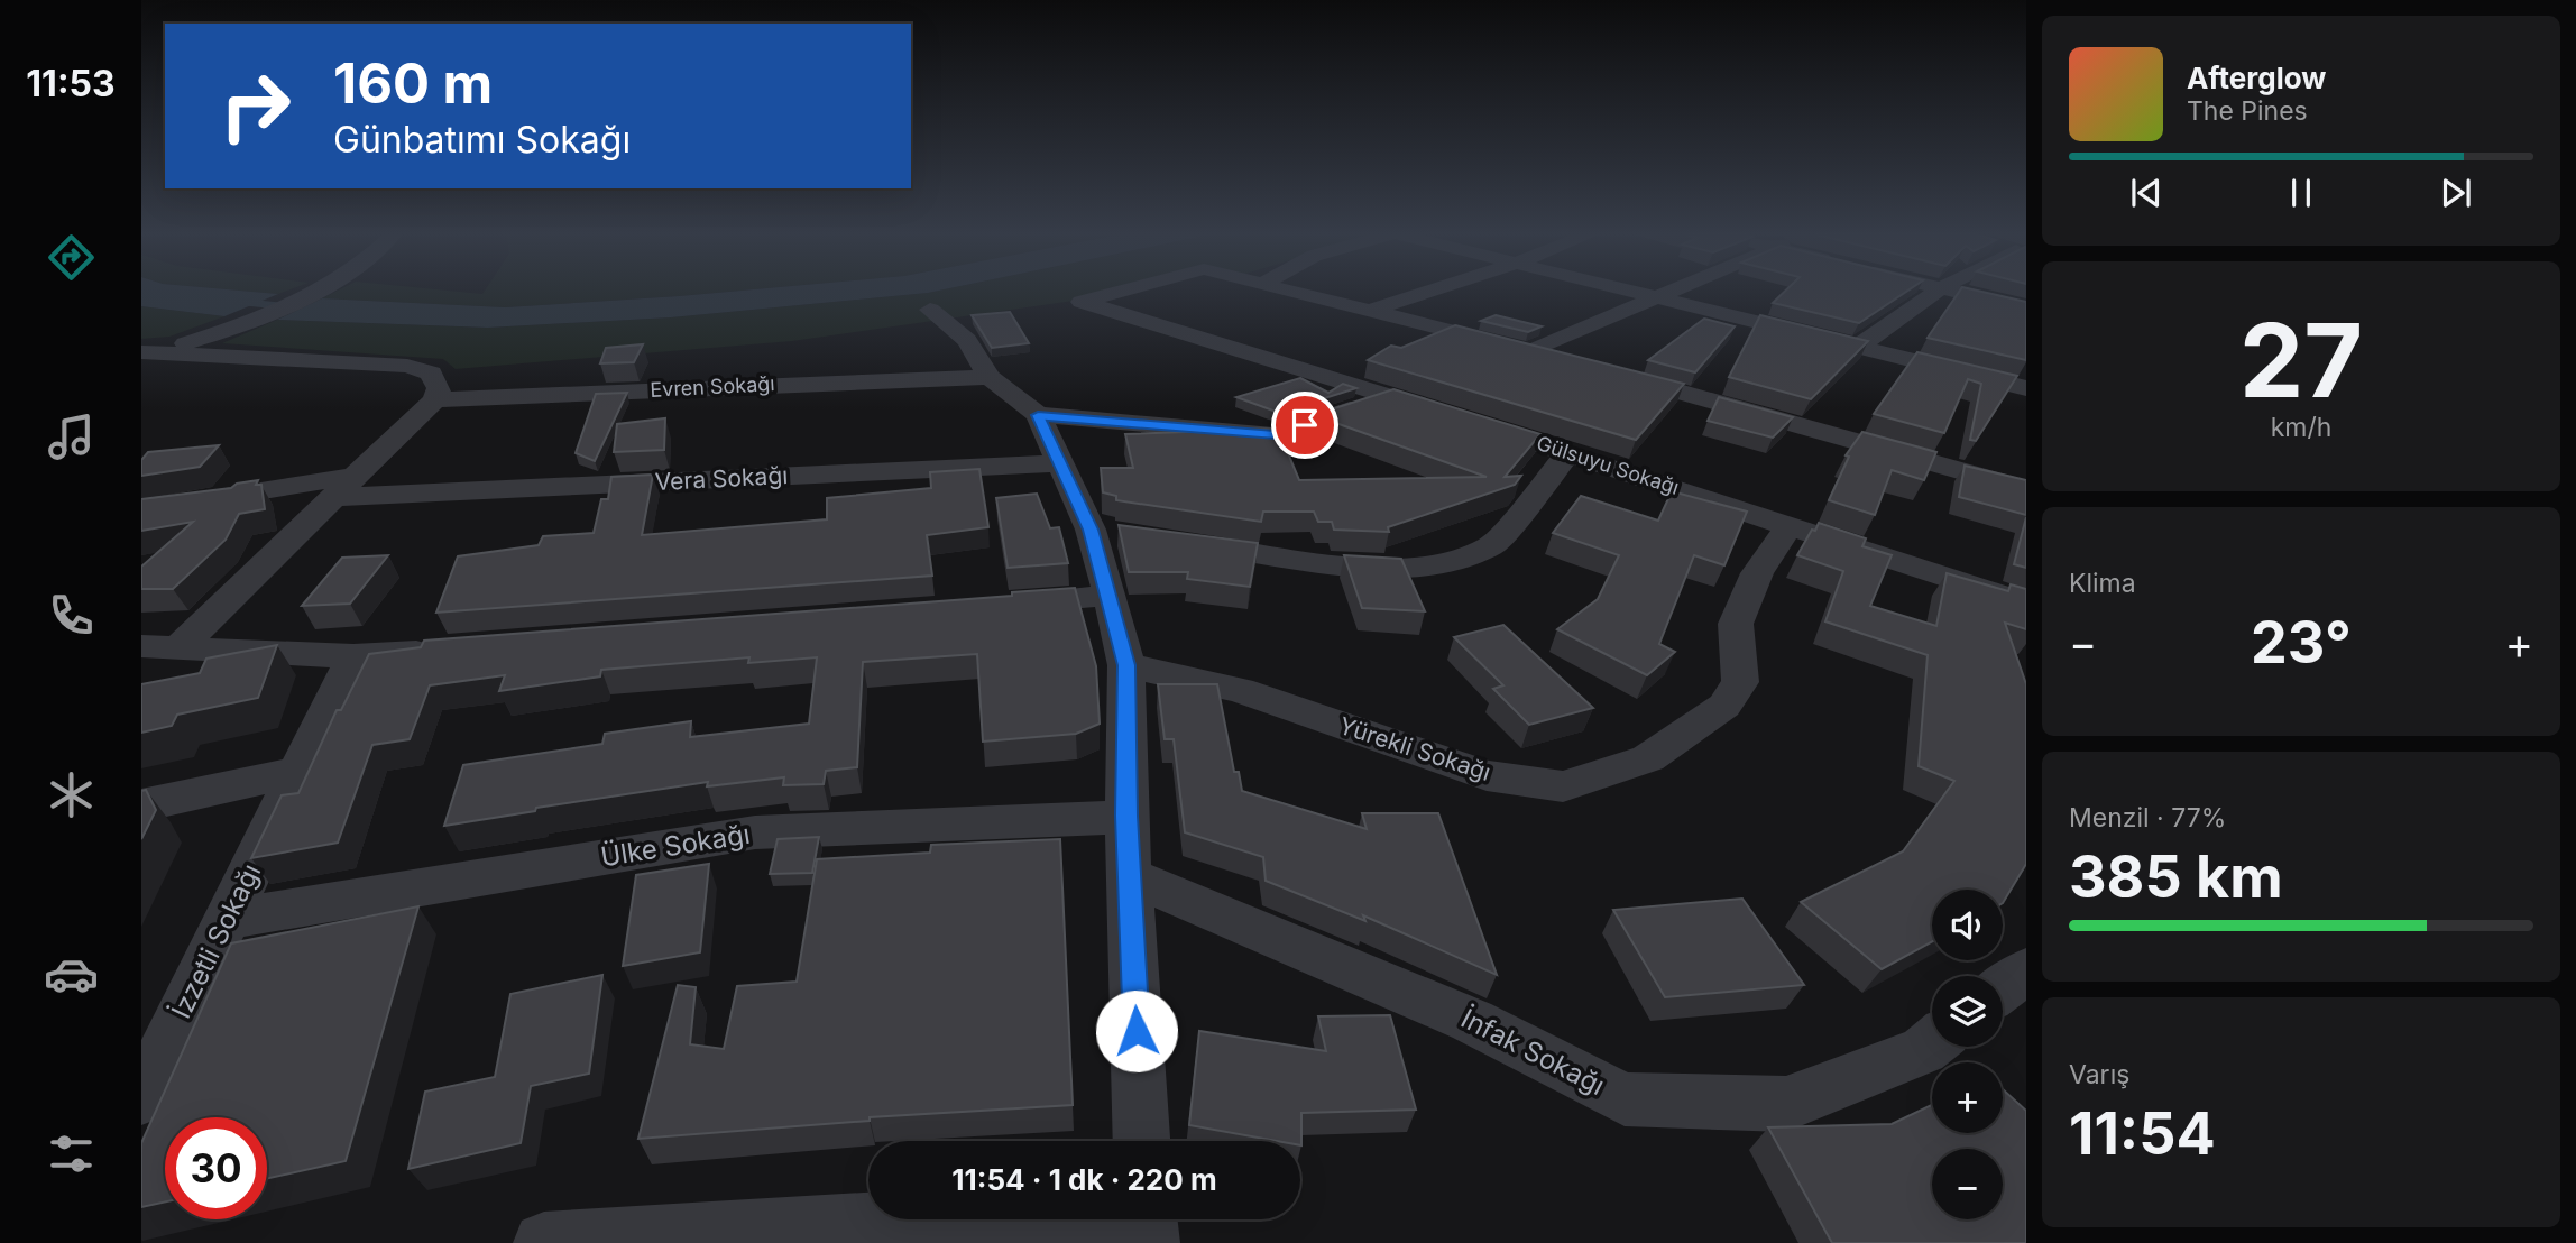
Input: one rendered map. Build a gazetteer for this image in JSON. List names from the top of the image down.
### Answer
{
  "streets": {
    "street": [
      "Evren Sokağı",
      "Gülsuyu Sokağı",
      "Vera Sokağı",
      "Yürekli Sokağı",
      "Ülke Sokağı",
      "İzzetli Sokağı",
      "İnfak Sokağı"
    ]
  },
  "crossings": [
    ["Gülsuyu Sokağı", "Yürekli Sokağı"],
    ["Ülke Sokağı", "İzzetli Sokağı"]
  ],
  "page": {
    "tabs": "11:53",
    "turn": ["160 m", "Günbatımı Sokağı"],
    "song": ["Afterglow", "The Pines"],
    "tile": [
      ["27", "km/h"],
      "Klima",
      ["Menzil · 77%", "385 km"],
      ["Varış", "11:54"]
    ],
    "heat": ["−", "23°", "+"],
    "map_buttons": ["+", "−"],
    "limit": "30",
    "trip": "11:54 · 1 dk · 220 m"
  }
}
